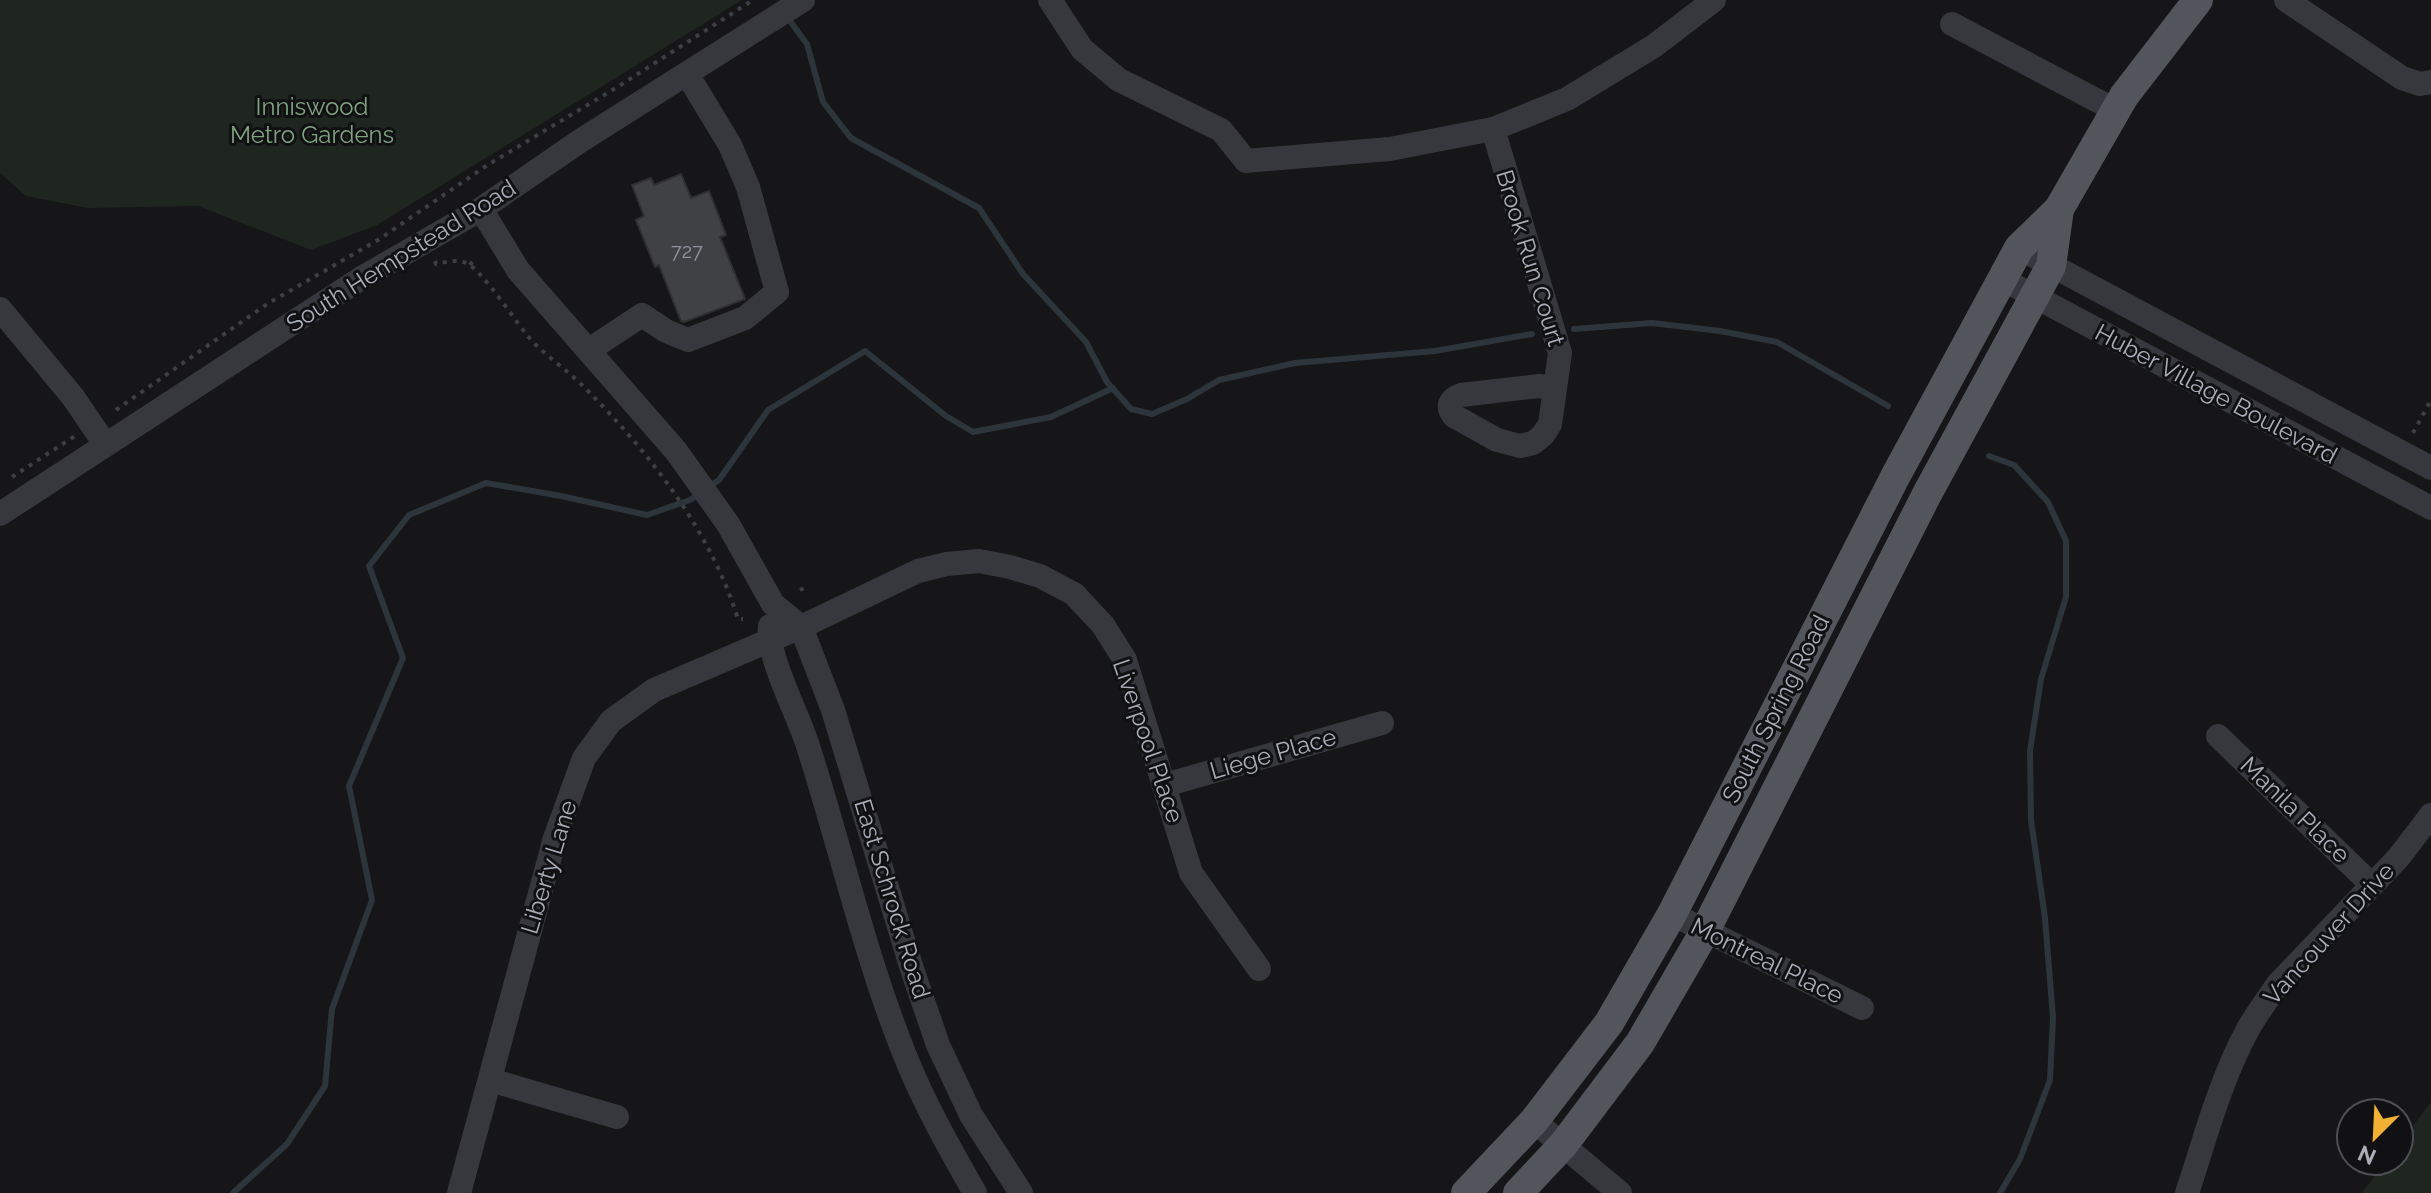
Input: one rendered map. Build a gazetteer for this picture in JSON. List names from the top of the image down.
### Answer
{
  "streets": {
    "main road": ["South Spring Road"],
    "street": [
      "South Hempstead Road",
      "Brook Run Court",
      "Huber Village Boulevard",
      "Liverpool Place",
      "Liege Place",
      "Manila Place",
      "Liberty Lane",
      "East Schrock Road",
      "Vancouver Drive",
      "Montreal Place"
    ]
  },
  "crossings": [
    ["South Hempstead Road", "East Schrock Road"],
    ["Huber Village Boulevard", "South Spring Road"],
    ["South Spring Road", "Montreal Place"],
    ["Liverpool Place", "Liege Place"],
    ["Liverpool Place", "Liberty Lane"],
    ["Liverpool Place", "East Schrock Road"],
    ["Manila Place", "Vancouver Drive"],
    ["Liberty Lane", "East Schrock Road"]
  ],
  "parks": ["Inniswood Metro Gardens"],
  "house_numbers": ["727"],
  "north": "bottom left"
}
